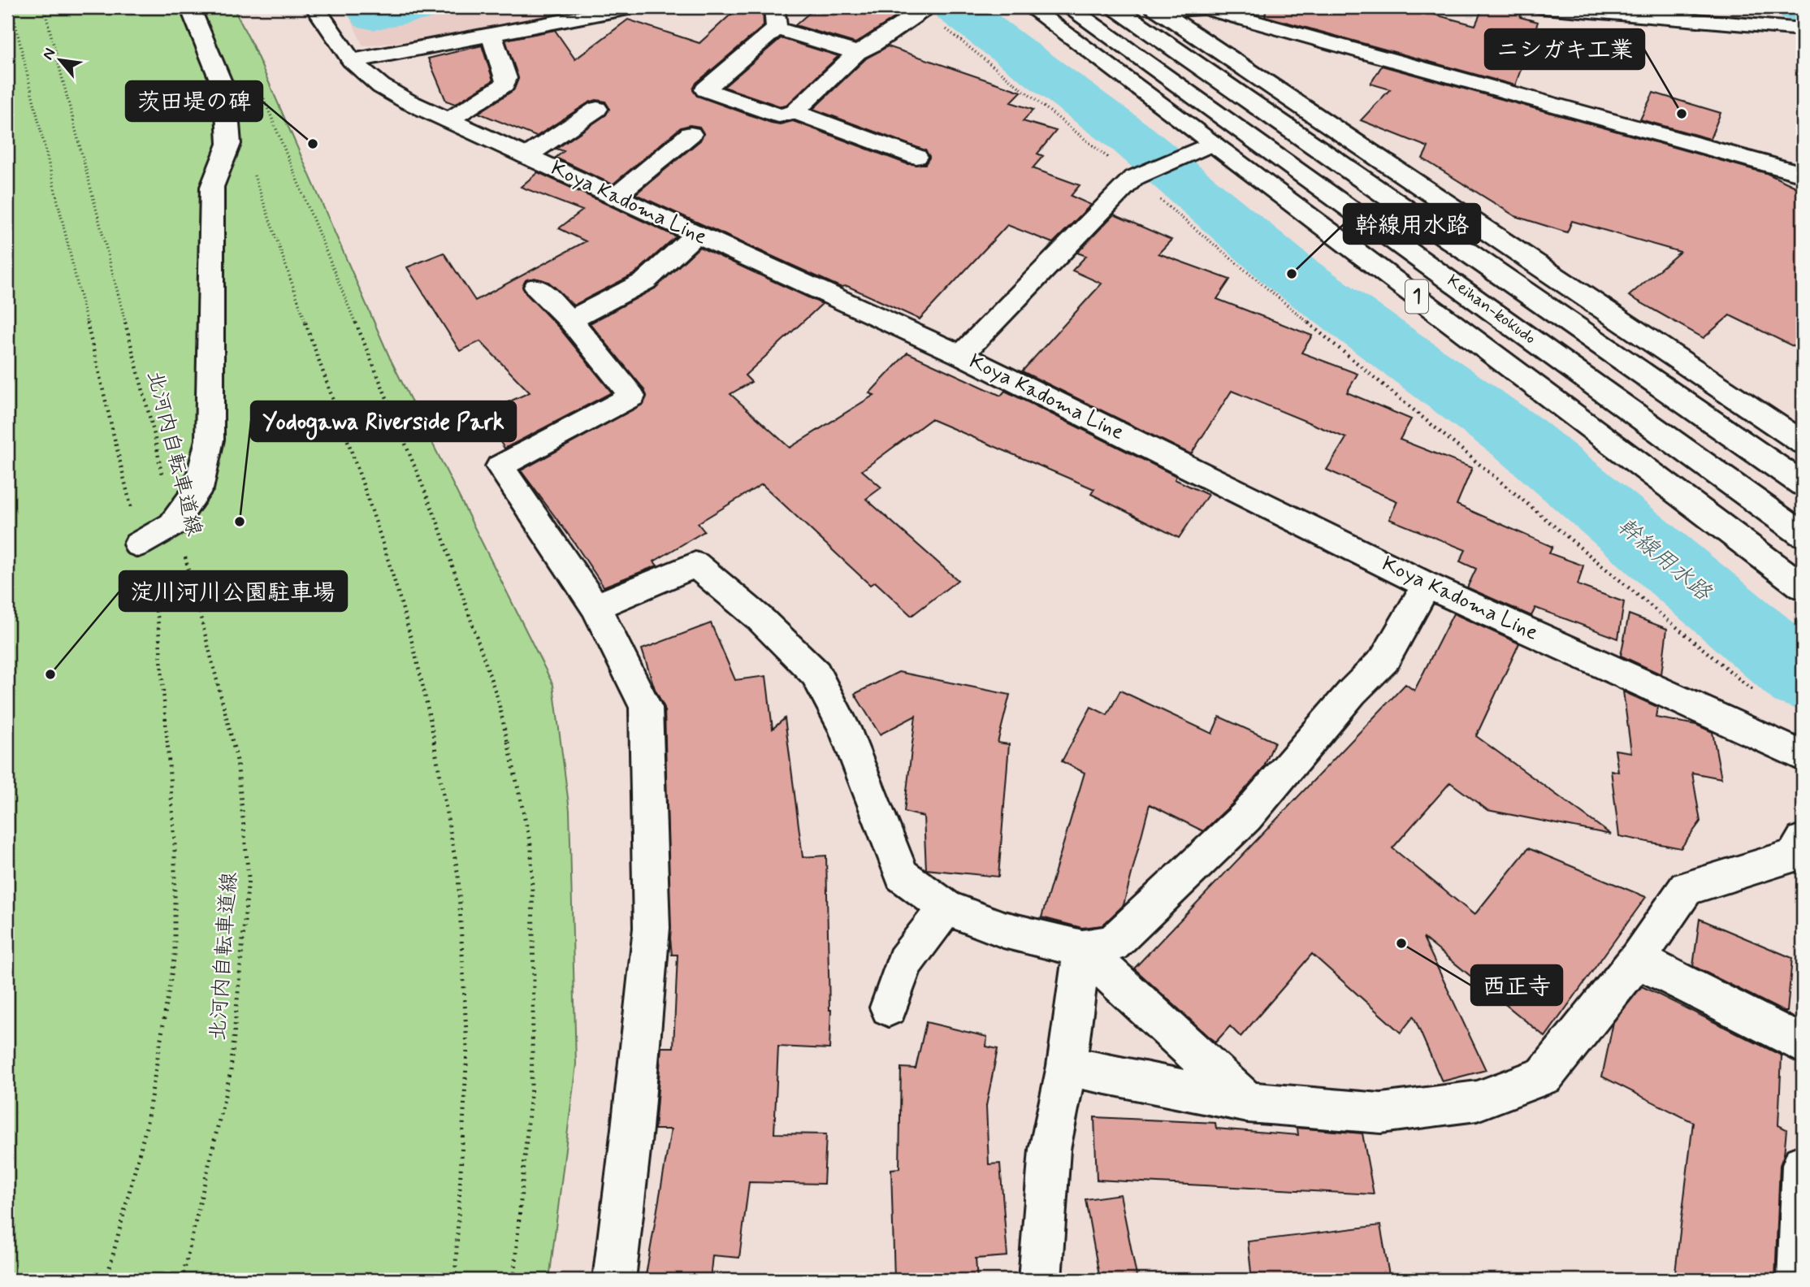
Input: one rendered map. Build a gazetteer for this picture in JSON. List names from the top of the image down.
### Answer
{
  "streets": {
    "main road": ["Koya Kadoma Line", "1", "Keihan-kokudo"],
    "path": ["北河内自転車道線"]
  },
  "water": ["幹線用水路"],
  "places": [
    "ニシガキ工業",
    "茨田堤の碑",
    "幹線用水路",
    "Yodogawa Riverside Park",
    "淀川河川公園駐車場",
    "西正寺"
  ],
  "north": "top left"
}
